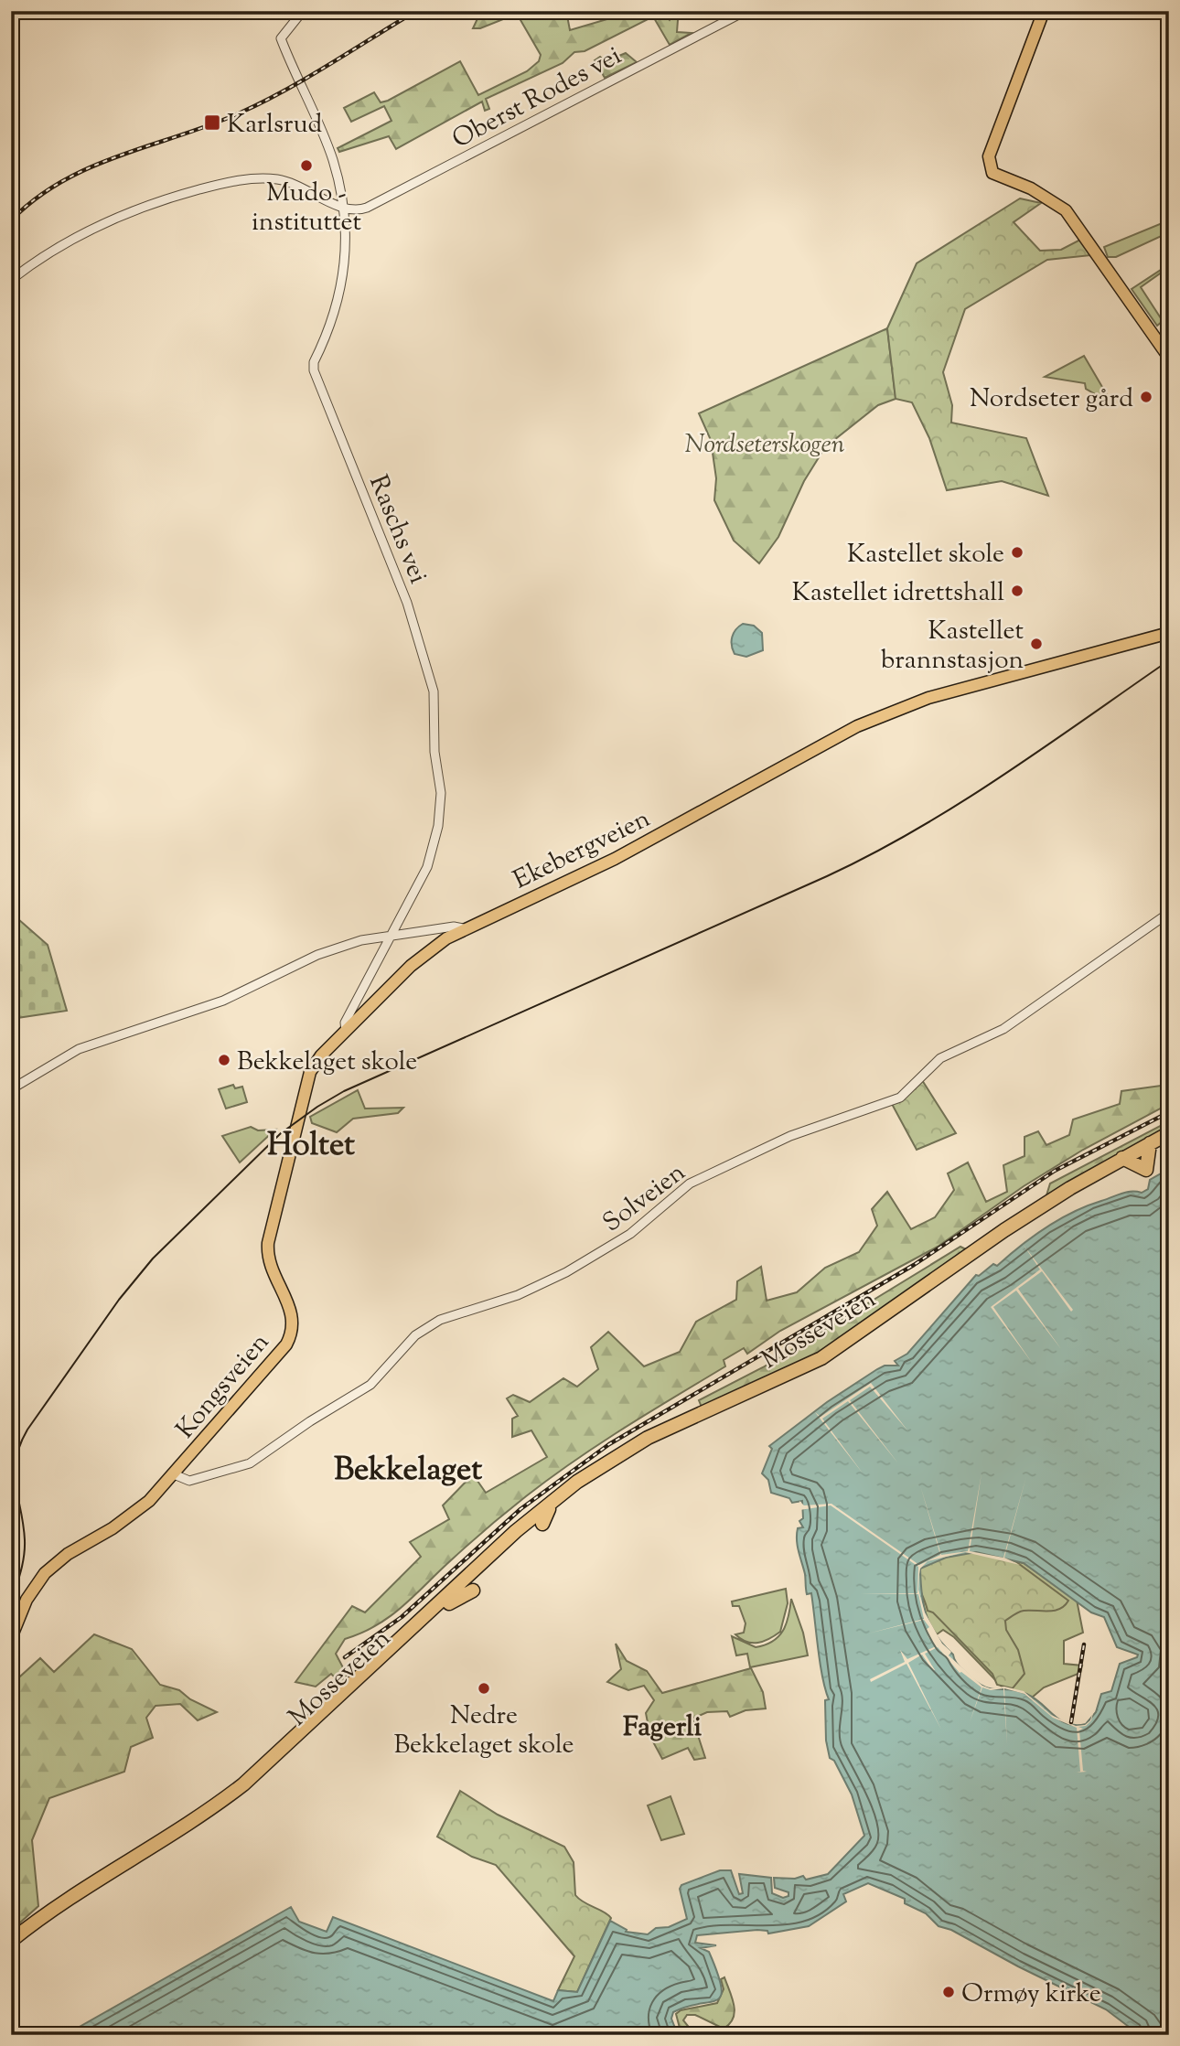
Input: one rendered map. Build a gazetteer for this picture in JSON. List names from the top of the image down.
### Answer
{
  "streets": {
    "highway": ["Mosseveien"],
    "main road": ["Ekebergveien", "Kongsveien"],
    "street": ["Oberst Rodes vei", "Raschs vei", "Solveien"]
  },
  "crossings": [
    ["Oberst Rodes vei", "Raschs vei"],
    ["Raschs vei", "Ekebergveien"],
    ["Raschs vei", "Kongsveien"],
    ["Ekebergveien", "Kongsveien"],
    ["Solveien", "Kongsveien"]
  ],
  "districts": ["Holtet", "Bekkelaget", "Fagerli"],
  "parks": ["Nordseterskogen"],
  "places": {
    "transit": ["Karlsrud"],
    "other": [
      "Mudo - instituttet",
      "Nordseter gård",
      "Kastellet skole",
      "Kastellet idrettshall",
      "Kastellet brannstasjon",
      "Bekkelaget skole",
      "Nedre Bekkelaget skole",
      "Ormøy kirke"
    ]
  }
}
